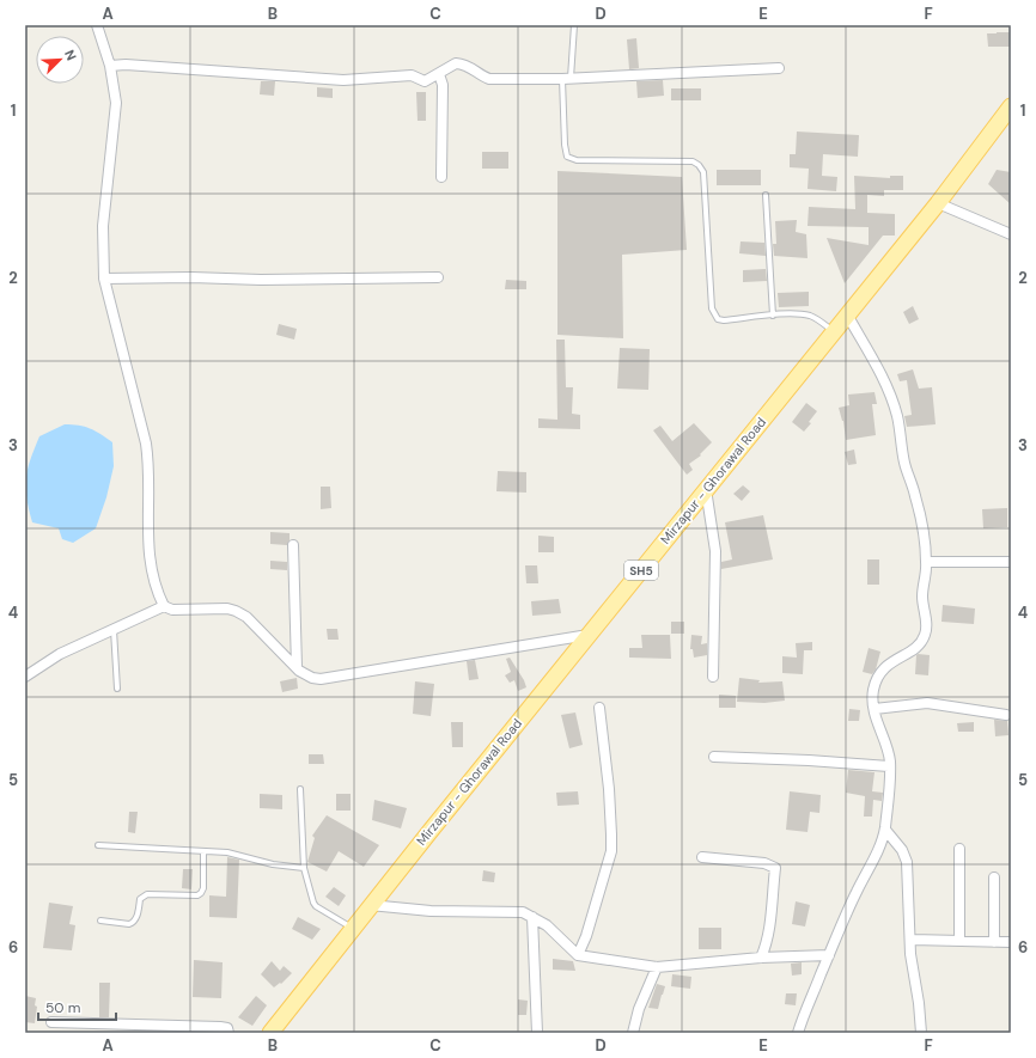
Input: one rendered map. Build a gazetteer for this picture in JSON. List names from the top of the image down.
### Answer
{
  "streets": {
    "main road": ["Mirzapur - Ghorawal Road", "SH5"]
  },
  "scale_bar": "50 m",
  "north": "top right",
  "grid": {
    "columns": [
      "A",
      "B",
      "C",
      "D",
      "E",
      "F"
    ],
    "rows": [
      "1",
      "2",
      "3",
      "4",
      "5",
      "6"
    ]
  }
}
